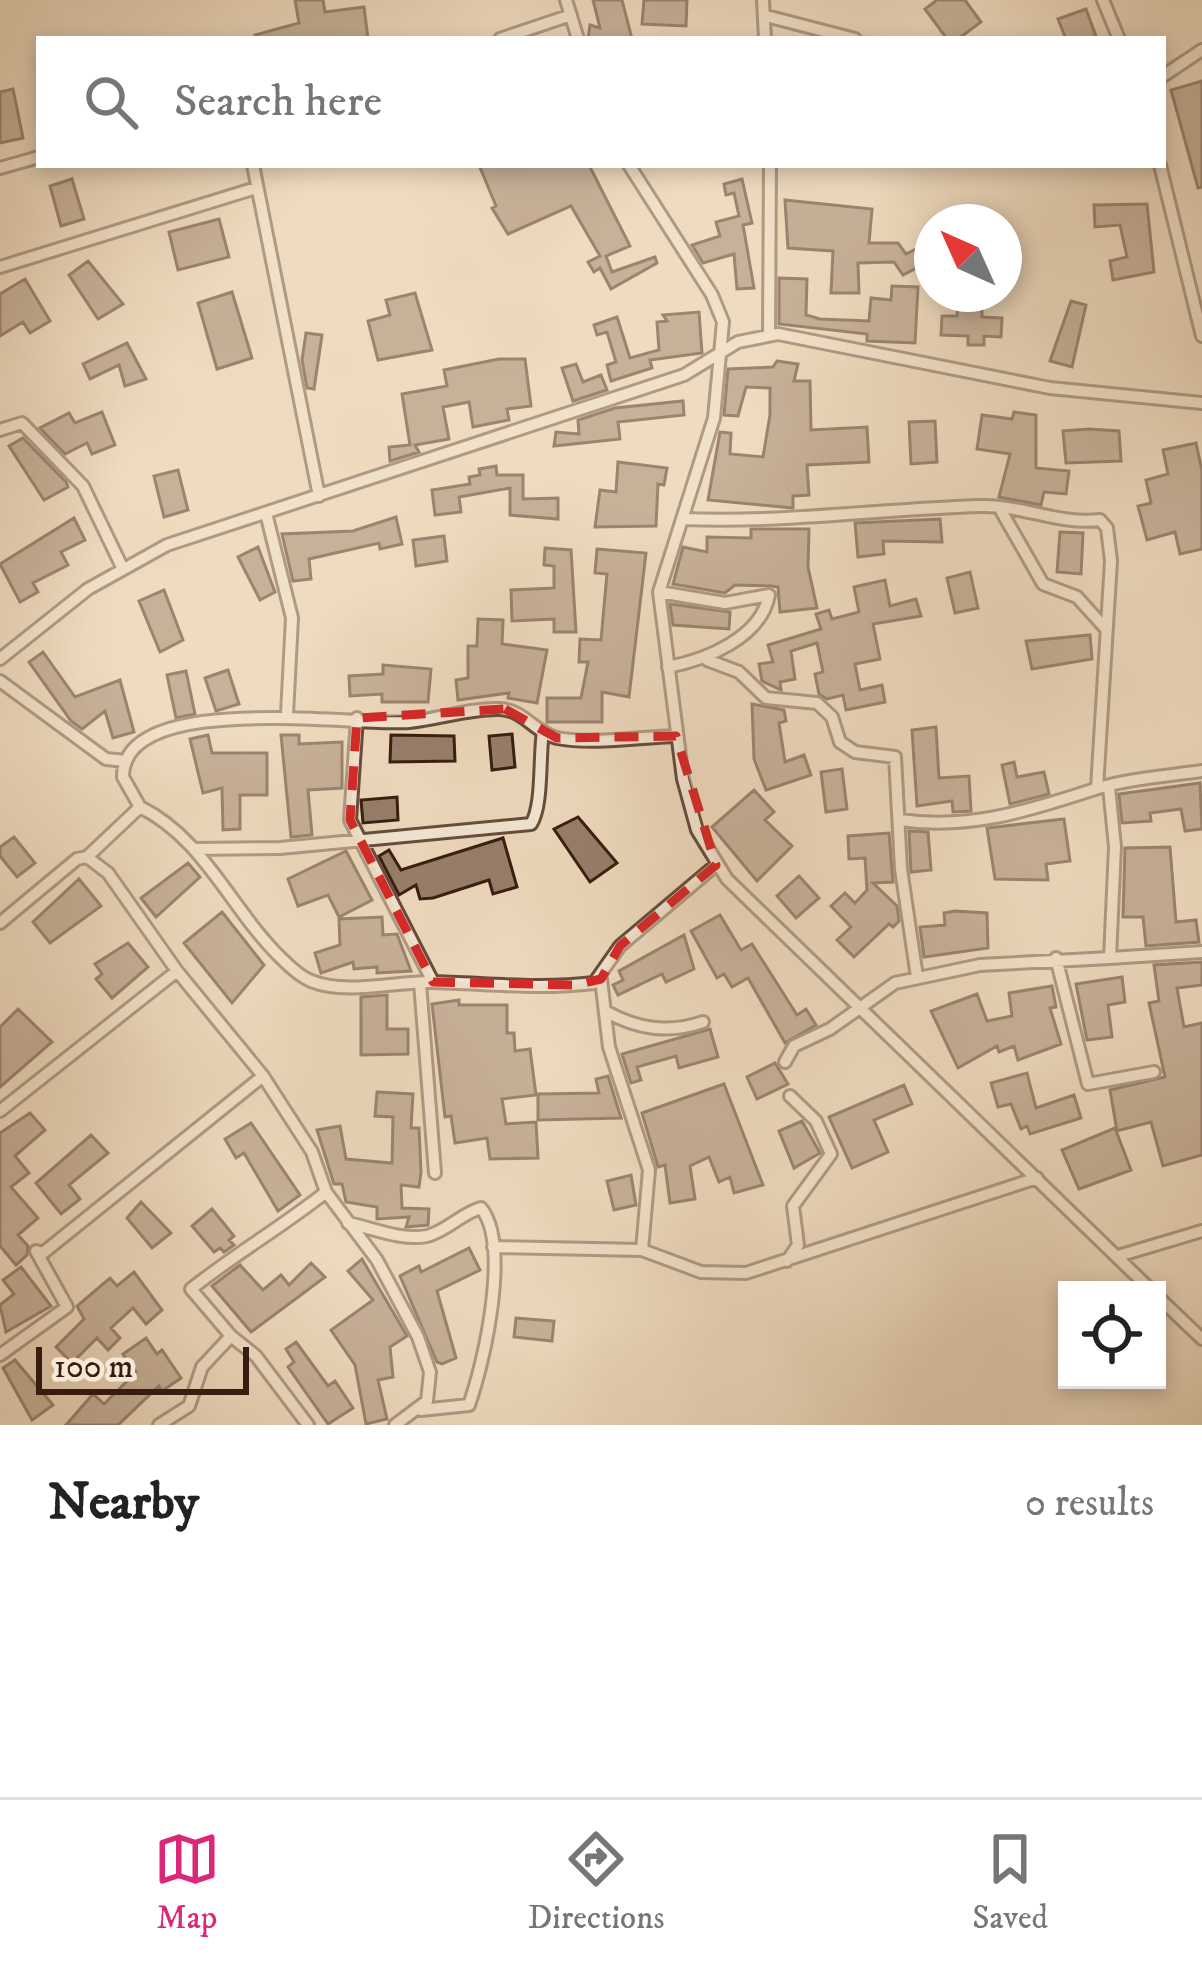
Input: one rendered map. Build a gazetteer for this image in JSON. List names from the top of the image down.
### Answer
{
  "scale_bar": "100 m",
  "north": "top left",
  "page": {
    "search": "Search here",
    "scale": "100 m",
    "heading": ["Nearby", "0 results"],
    "nav": ["Map", "Directions", "Saved"]
  }
}
